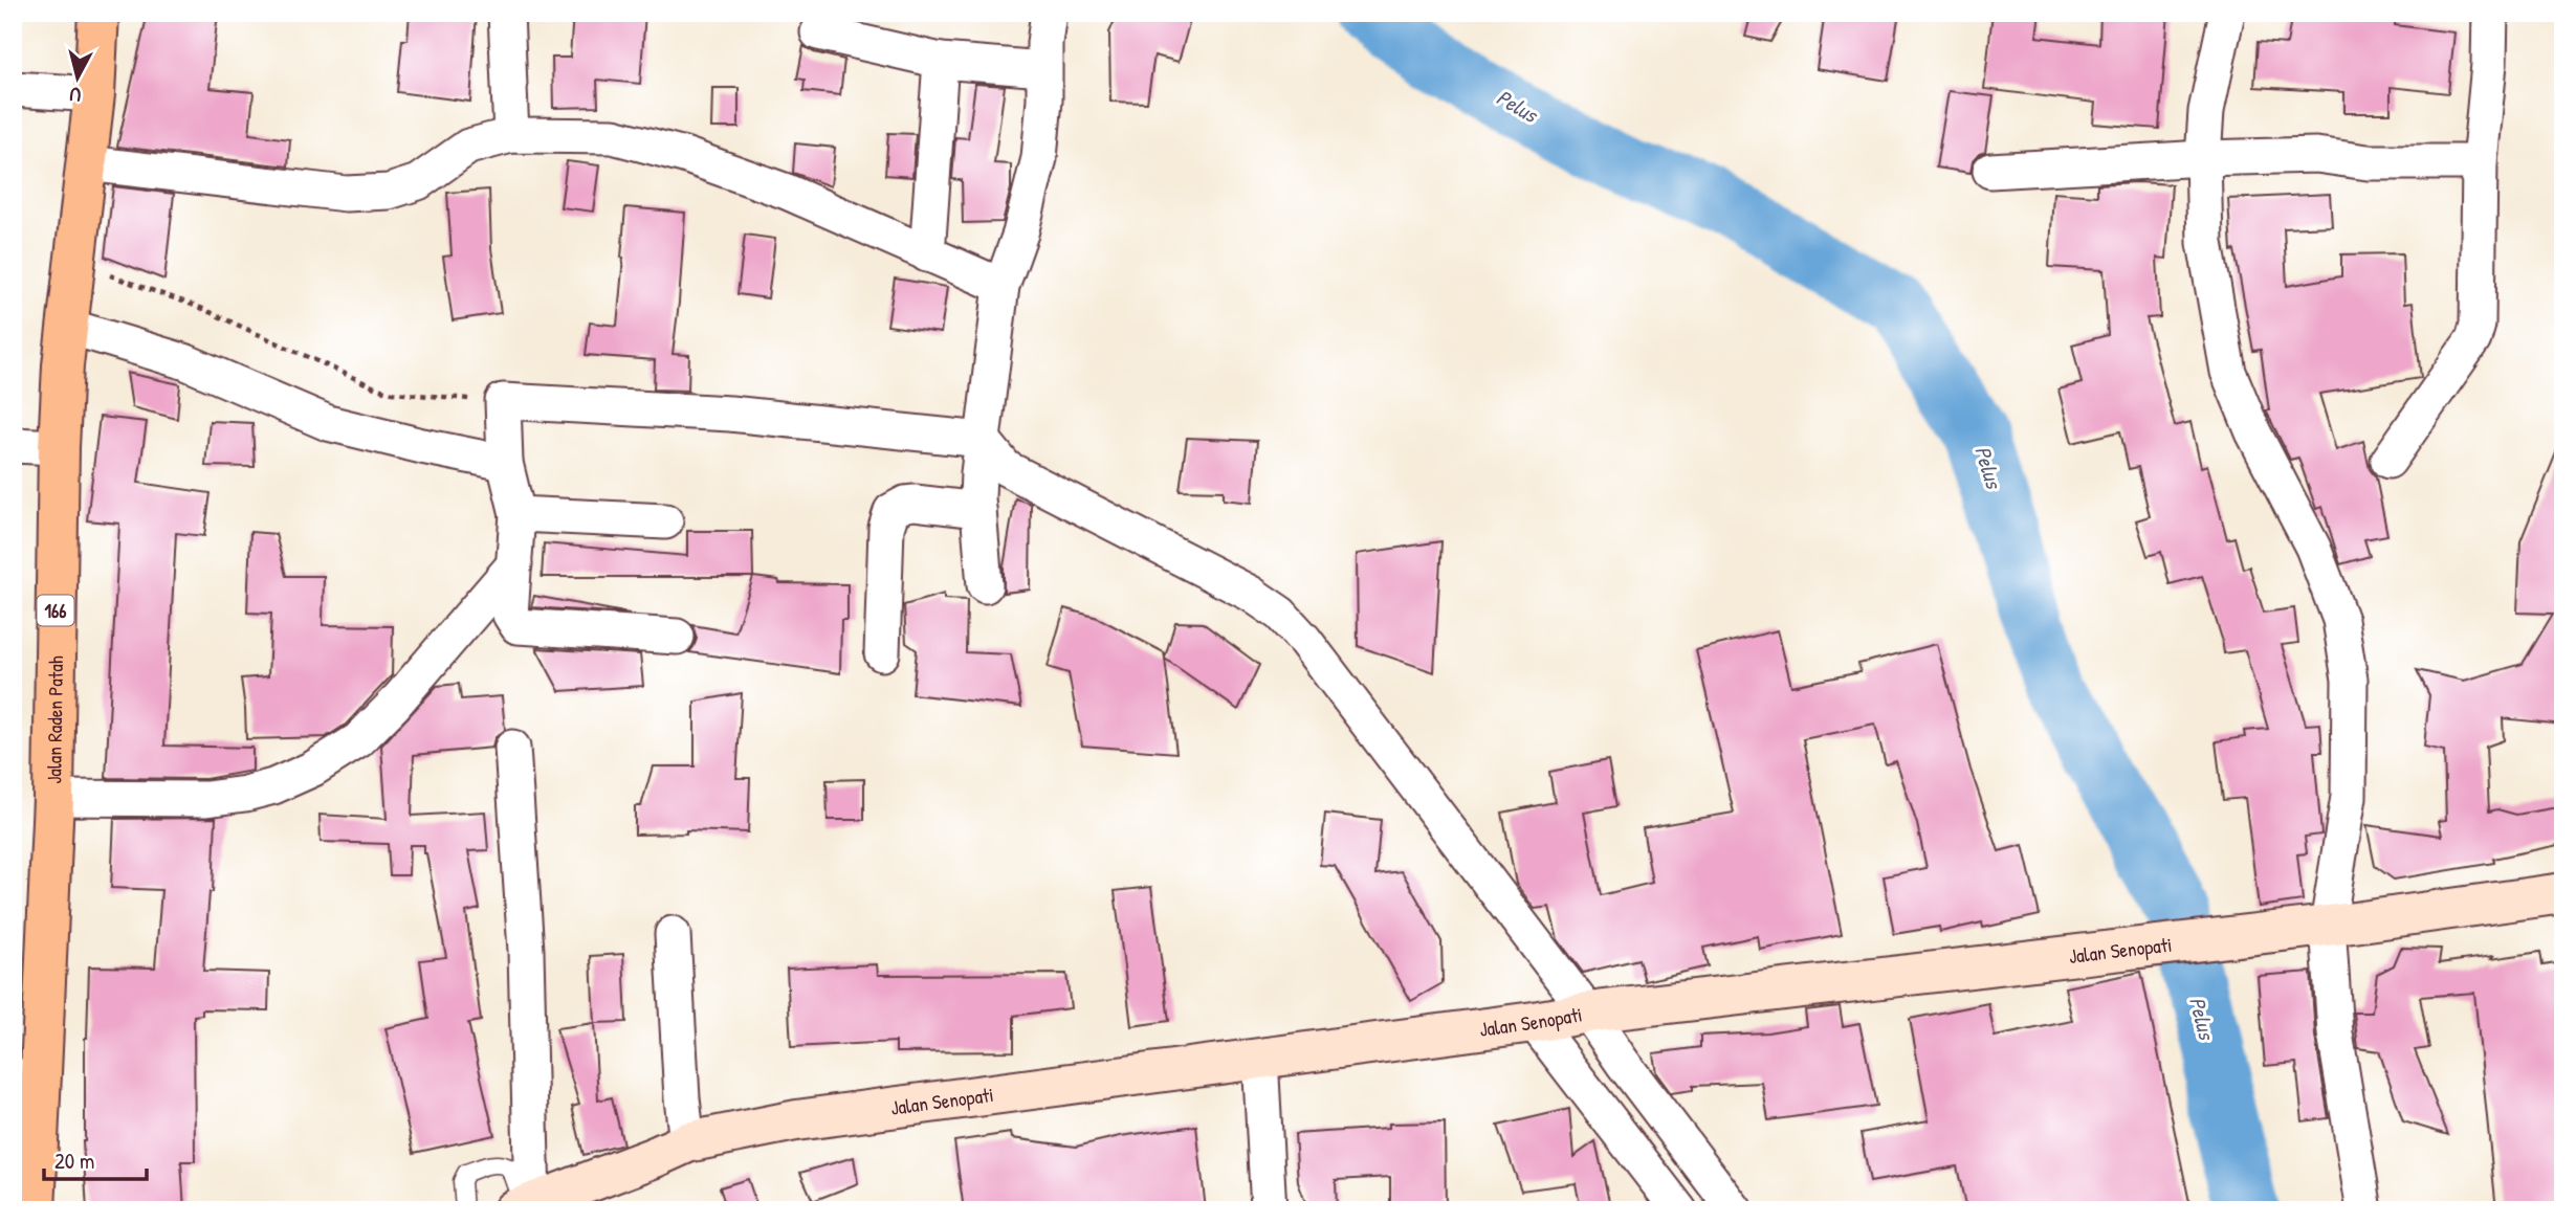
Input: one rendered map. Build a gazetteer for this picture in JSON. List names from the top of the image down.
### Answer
{
  "streets": {
    "main road": ["166", "Jalan Raden Patah", "Jalan Senopati"]
  },
  "water": ["Pelus"],
  "scale_bar": "20 m",
  "north": "bottom"
}
